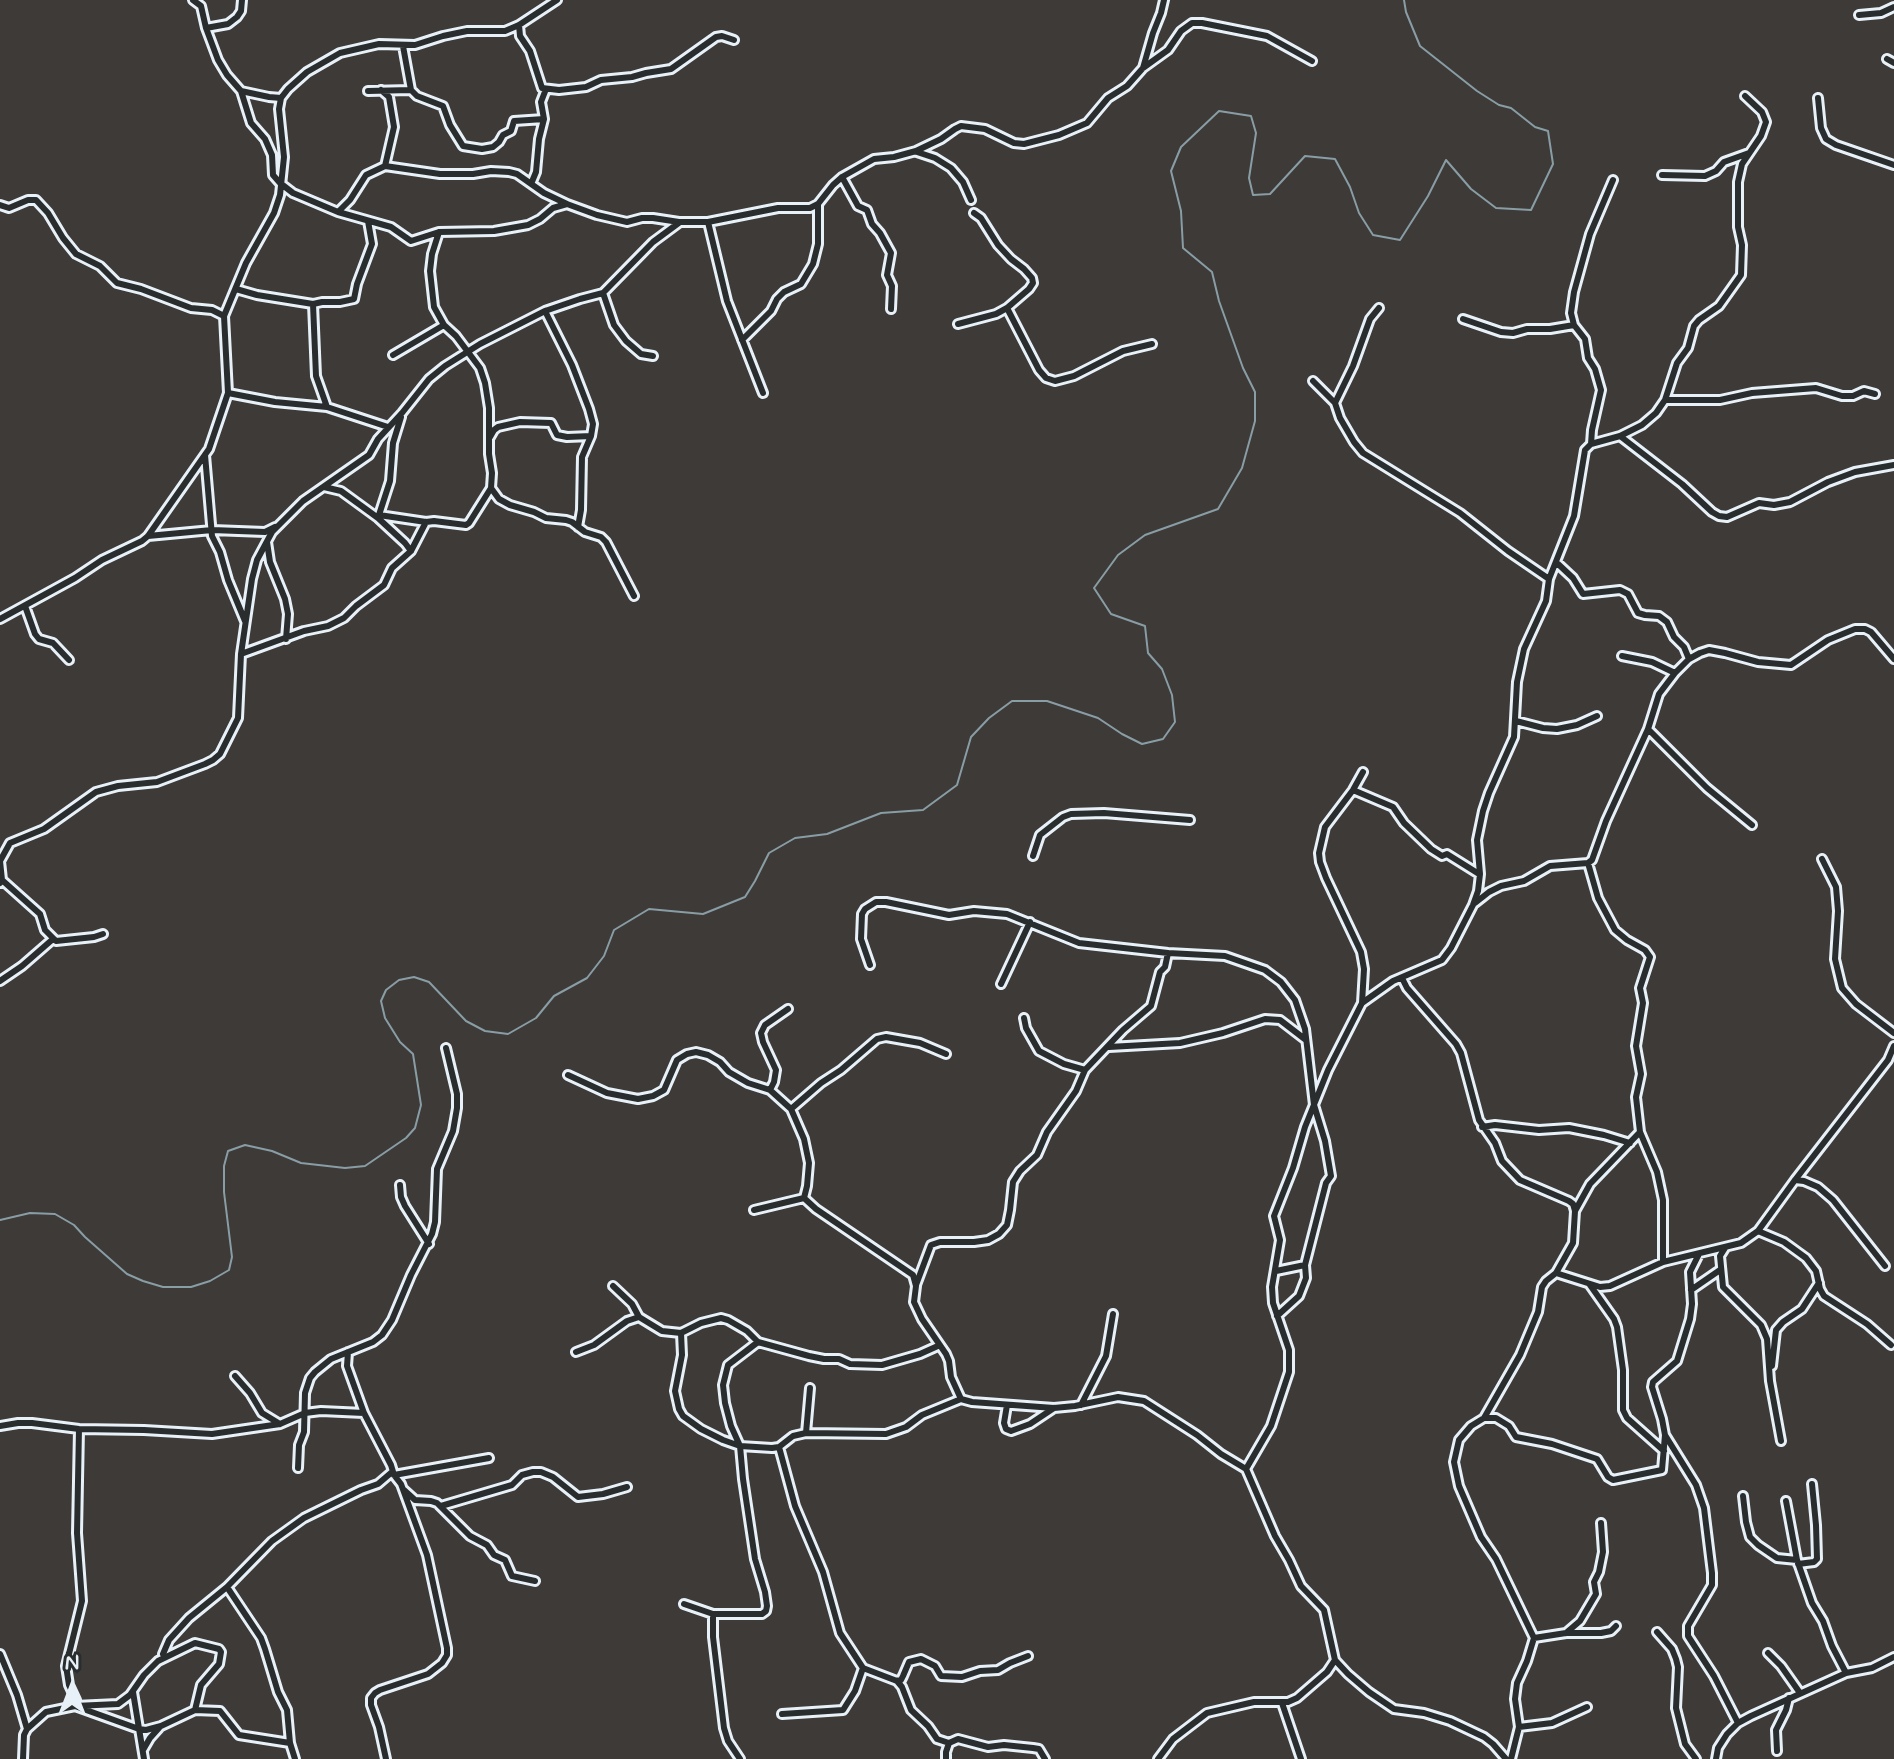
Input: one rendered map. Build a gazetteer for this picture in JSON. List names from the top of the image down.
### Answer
{
  "north": "top"
}
